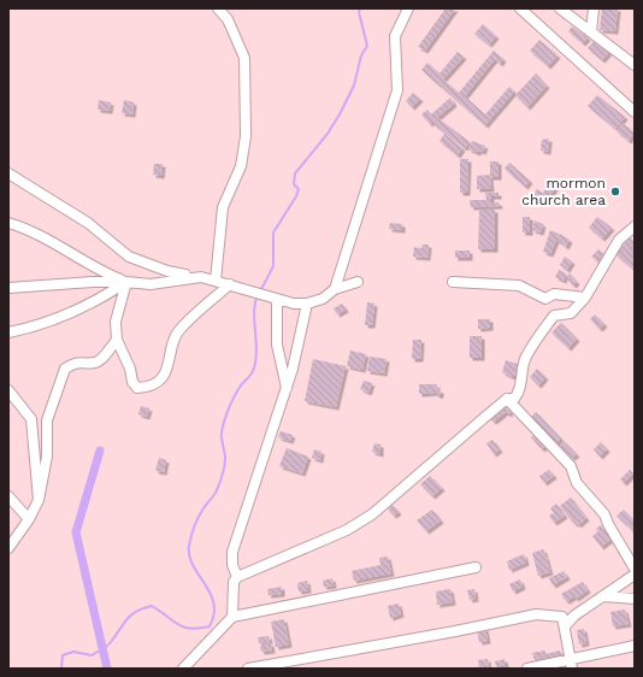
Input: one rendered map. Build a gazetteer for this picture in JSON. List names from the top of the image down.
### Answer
{
  "places": ["mormon church area"]
}
